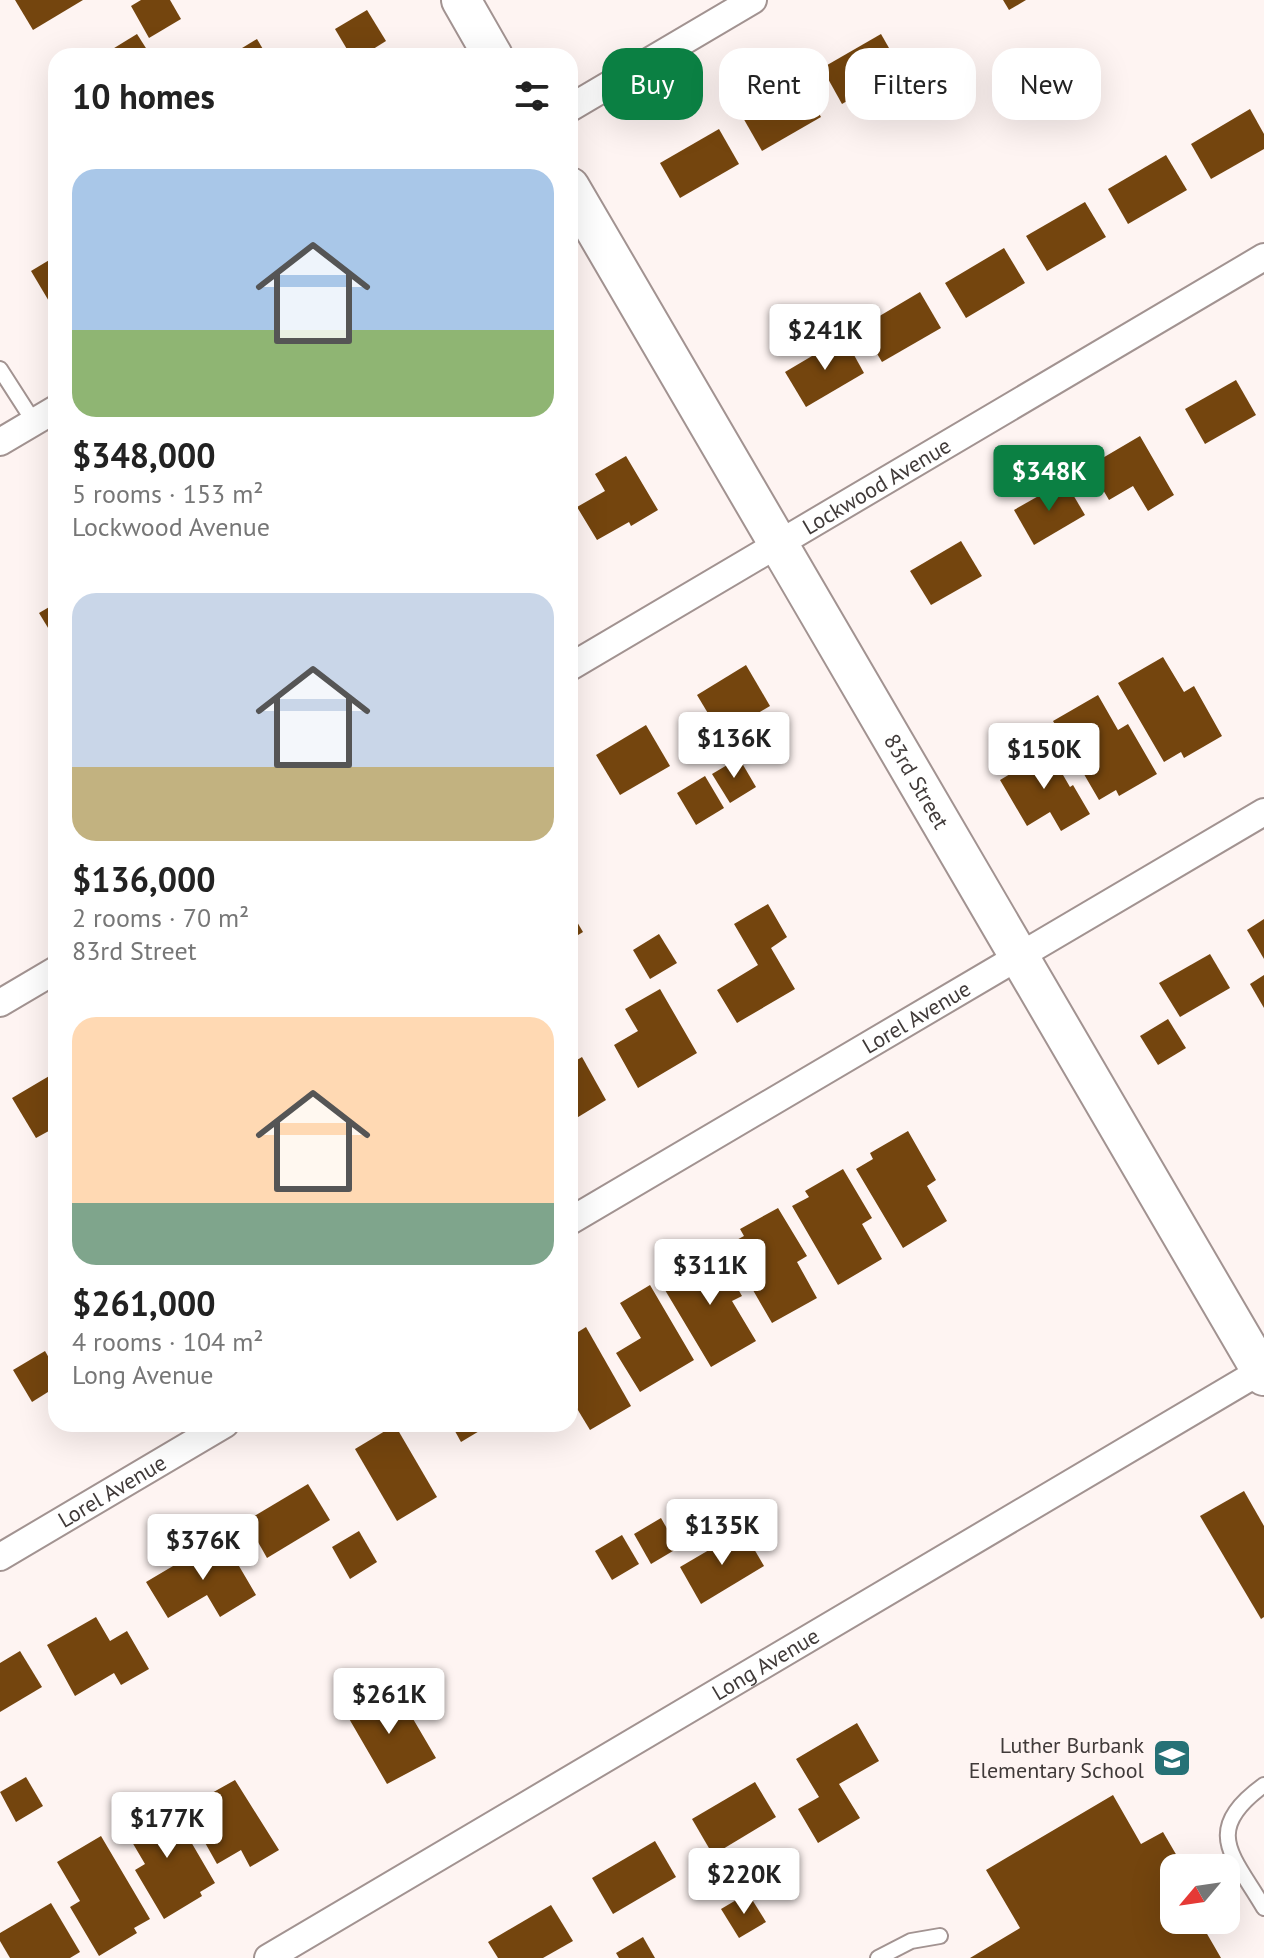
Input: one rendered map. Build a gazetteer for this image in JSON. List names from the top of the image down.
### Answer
{
  "streets": {
    "street": [
      "Lockwood Avenue",
      "83rd Street",
      "Lorel Avenue",
      "Long Avenue"
    ]
  },
  "crossings": [
    ["Lockwood Avenue", "83rd Street"],
    ["83rd Street", "Lorel Avenue"],
    ["83rd Street", "Long Avenue"]
  ],
  "places": {
    "school or university": ["Luther Burbank Elementary School"]
  },
  "north": "bottom left",
  "page": {
    "chip": [
      "Buy",
      "Rent",
      "Filters",
      "New"
    ],
    "heading": "10 homes",
    "list": [
      {
        "name": "$348,000",
        "note": "5 rooms · 153 m² · Lockwood Avenue"
      },
      {
        "name": "$136,000",
        "note": "2 rooms · 70 m² · 83rd Street"
      },
      {
        "name": "$261,000",
        "note": "4 rooms · 104 m² · Long Avenue"
      }
    ],
    "price": [
      "$241K",
      "$348K",
      "$136K",
      "$150K",
      "$311K",
      "$135K",
      "$376K",
      "$261K",
      "$177K",
      "$220K"
    ]
  }
}
